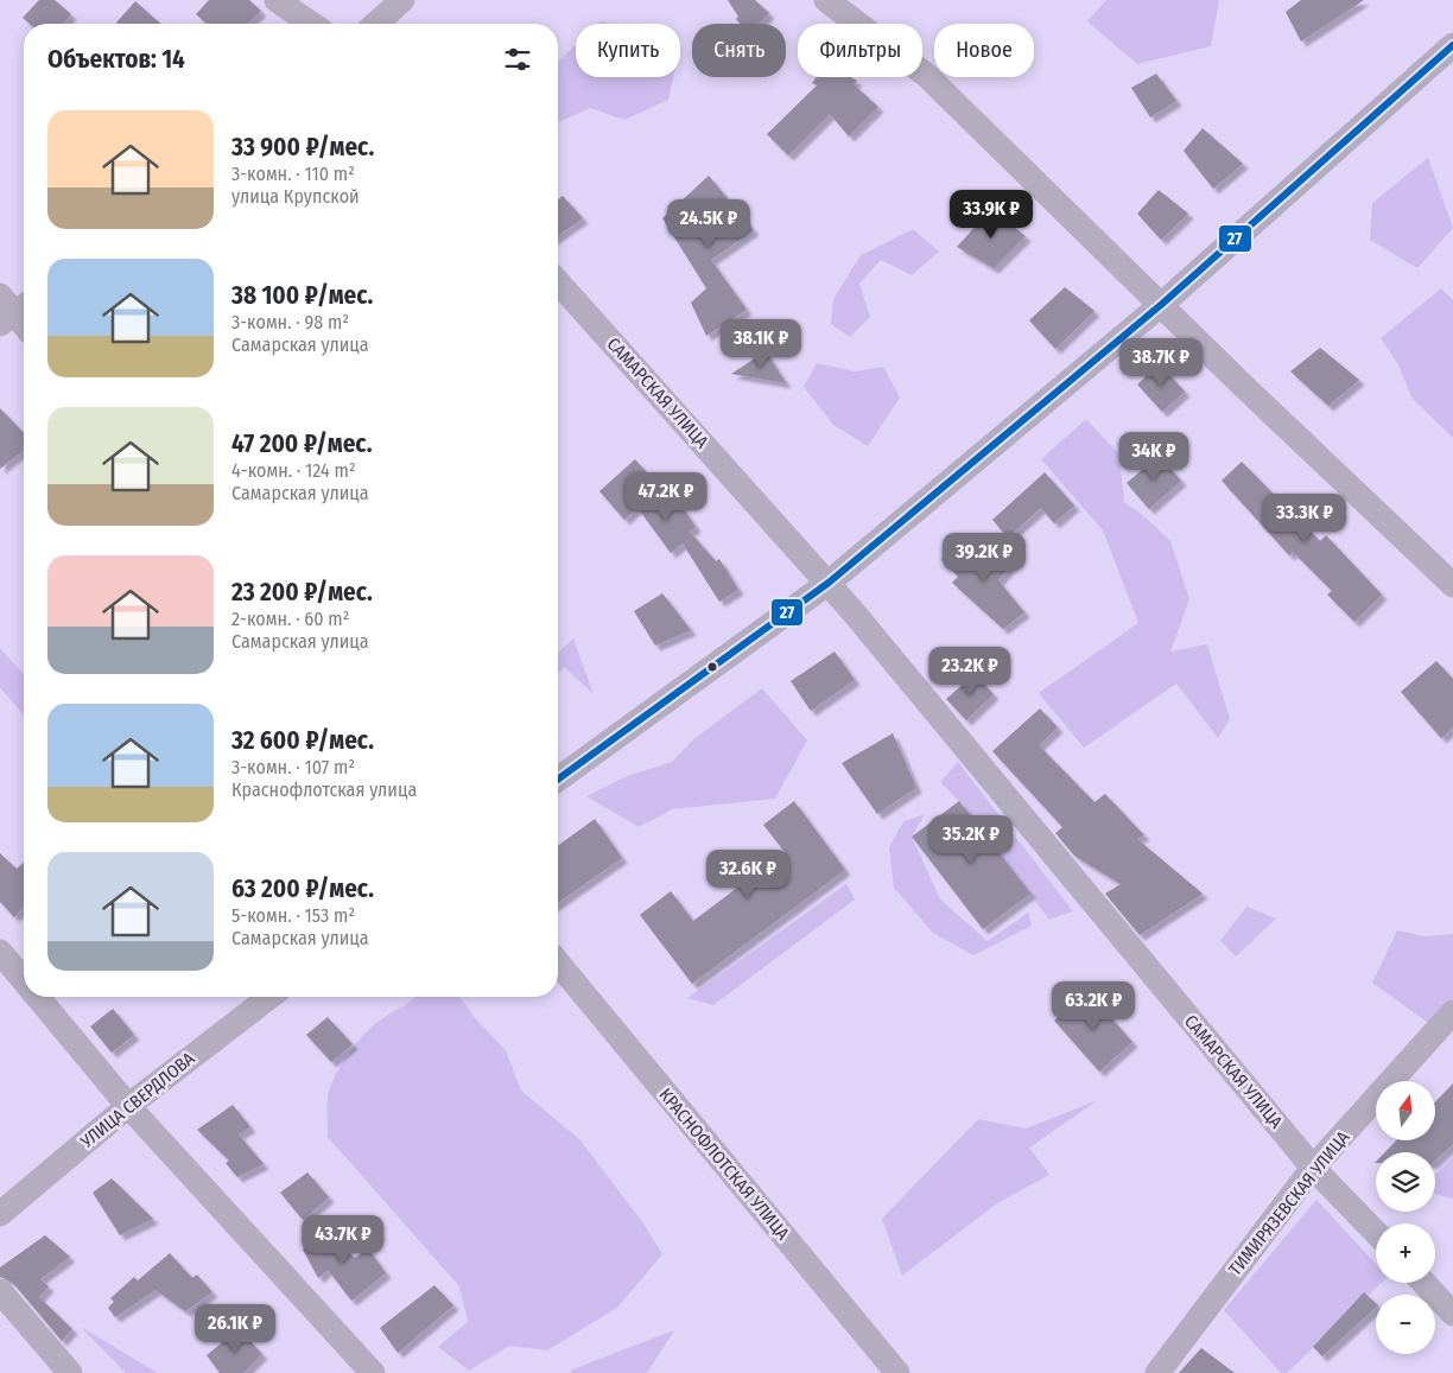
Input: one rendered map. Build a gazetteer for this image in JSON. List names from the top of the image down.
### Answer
{
  "streets": {
    "street": [
      "САМАРСКАЯ УЛИЦА",
      "УЛИЦА СВЕРДЛОВА",
      "КРАСНОФЛОТСКАЯ УЛИЦА",
      "ТИМИРЯЗЕВСКАЯ УЛИЦА"
    ]
  },
  "crossings": [
    ["САМАРСКАЯ УЛИЦА", "ТИМИРЯЗЕВСКАЯ УЛИЦА"]
  ],
  "lines": ["transit line 27"],
  "north": "top",
  "page": {
    "chip": [
      "Купить",
      "Снять",
      "Фильтры",
      "Новое"
    ],
    "heading": "Объектов: 14",
    "list": [
      {
        "name": "33 900 ₽/мес.",
        "note": "3-комн. · 110 m² · улица Крупской"
      },
      {
        "name": "38 100 ₽/мес.",
        "note": "3-комн. · 98 m² · Самарская улица"
      },
      {
        "name": "47 200 ₽/мес.",
        "note": "4-комн. · 124 m² · Самарская улица"
      },
      {
        "name": "23 200 ₽/мес.",
        "note": "2-комн. · 60 m² · Самарская улица"
      },
      {
        "name": "32 600 ₽/мес.",
        "note": "3-комн. · 107 m² · Краснофлотская улица"
      },
      {
        "name": "63 200 ₽/мес.",
        "note": "5-комн. · 153 m² · Самарская улица"
      }
    ],
    "price": [
      "33.9K ₽",
      "24.5K ₽",
      "38.1K ₽",
      "38.7K ₽",
      "34K ₽",
      "47.2K ₽",
      "33.3K ₽",
      "39.2K ₽",
      "23.2K ₽",
      "35.2K ₽",
      "32.6K ₽",
      "63.2K ₽",
      "43.7K ₽",
      "26.1K ₽"
    ],
    "map_buttons": ["+", "−"]
  }
}
